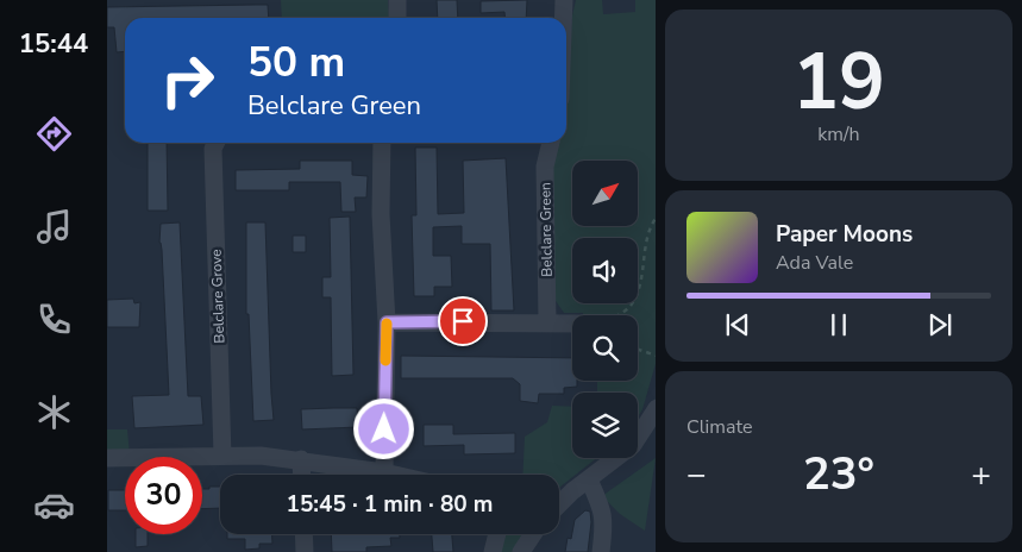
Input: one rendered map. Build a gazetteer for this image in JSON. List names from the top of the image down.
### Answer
{
  "streets": {
    "street": ["Belclare Green", "Belclare Grove"]
  },
  "north": "top right",
  "page": {
    "tabs": "15:44",
    "tile": [
      ["19", "km/h"],
      "Climate"
    ],
    "turn": ["50 m", "Belclare Green"],
    "song": ["Paper Moons", "Ada Vale"],
    "heat": ["−", "23°", "+"],
    "limit": "30",
    "trip": "15:45 · 1 min · 80 m"
  }
}
